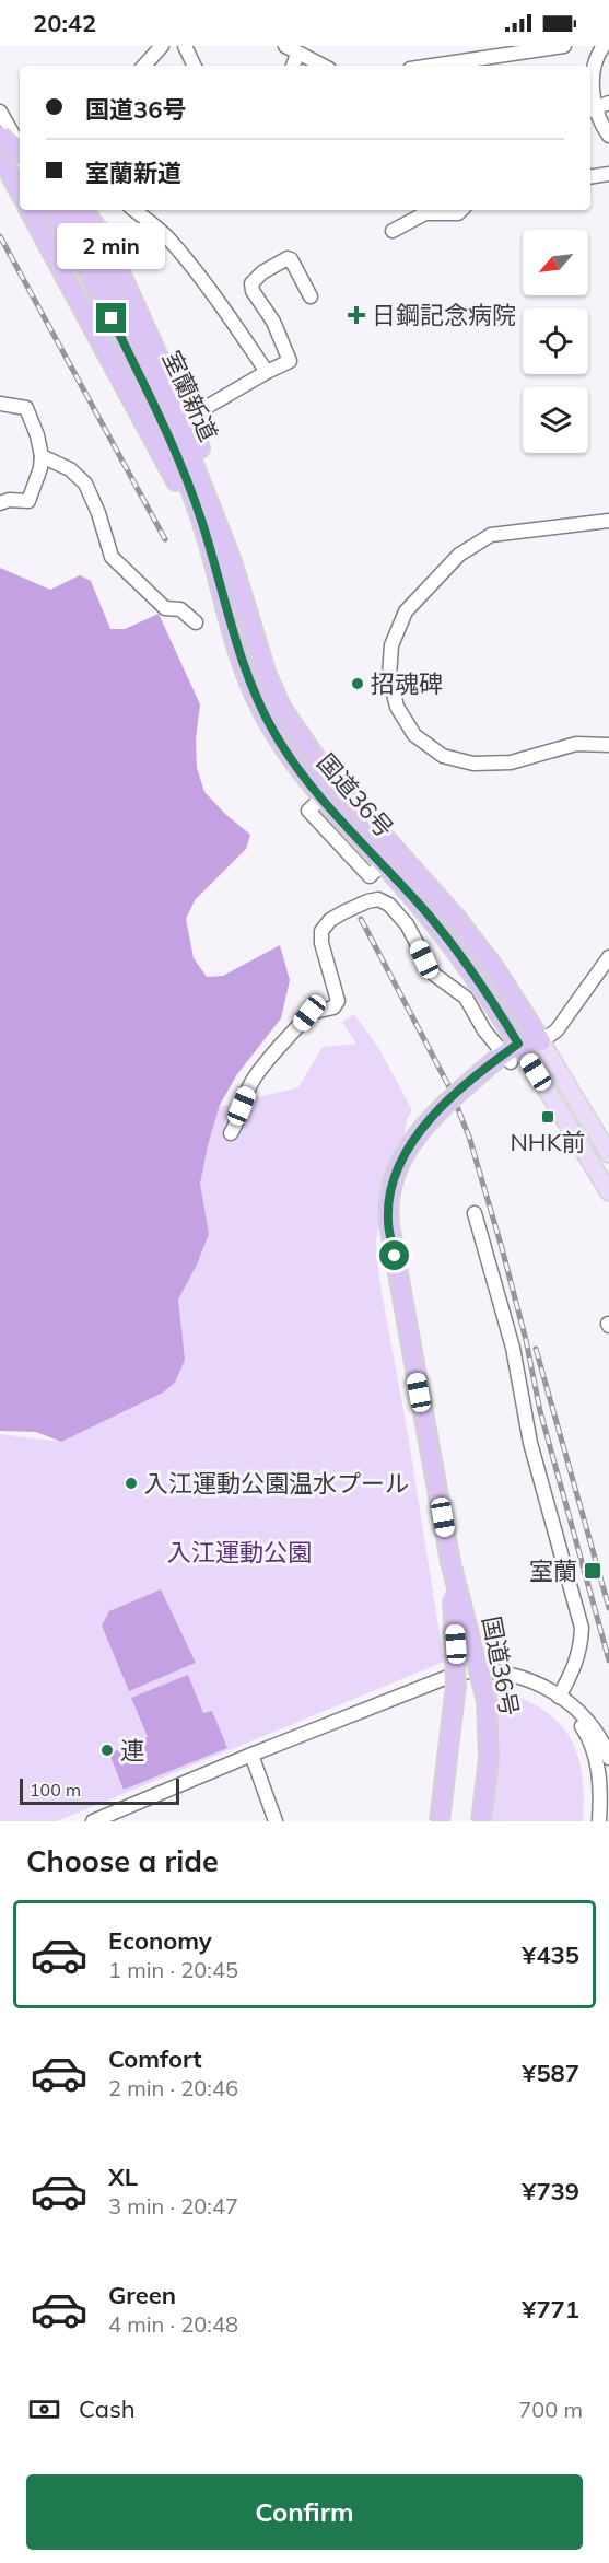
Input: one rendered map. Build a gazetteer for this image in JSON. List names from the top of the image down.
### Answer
{
  "streets": {
    "highway": ["室蘭新道", "国道36号"]
  },
  "crossings": [
    ["室蘭新道", "国道36号"]
  ],
  "parks": ["入江運動公園"],
  "places": {
    "health": ["日鋼記念病院"],
    "other": ["招魂碑", "入江運動公園温水プール", "連"],
    "transit": ["NHK前", "室蘭"]
  },
  "scale_bar": "100 m",
  "north": "bottom left",
  "page": {
    "status": "20:42",
    "banner": ["国道36号", "室蘭新道"],
    "bubble": "2 min",
    "scale": "100 m",
    "heading": "Choose a ride",
    "list": [
      {
        "name": "Economy",
        "note": "1 min · 20:45",
        "value": "¥435"
      },
      {
        "name": "Comfort",
        "note": "2 min · 20:46",
        "value": "¥587"
      },
      {
        "name": "XL",
        "note": "3 min · 20:47",
        "value": "¥739"
      },
      {
        "name": "Green",
        "note": "4 min · 20:48",
        "value": "¥771"
      }
    ],
    "pay": ["Cash", "700 m"],
    "buttons": "Confirm"
  }
}
